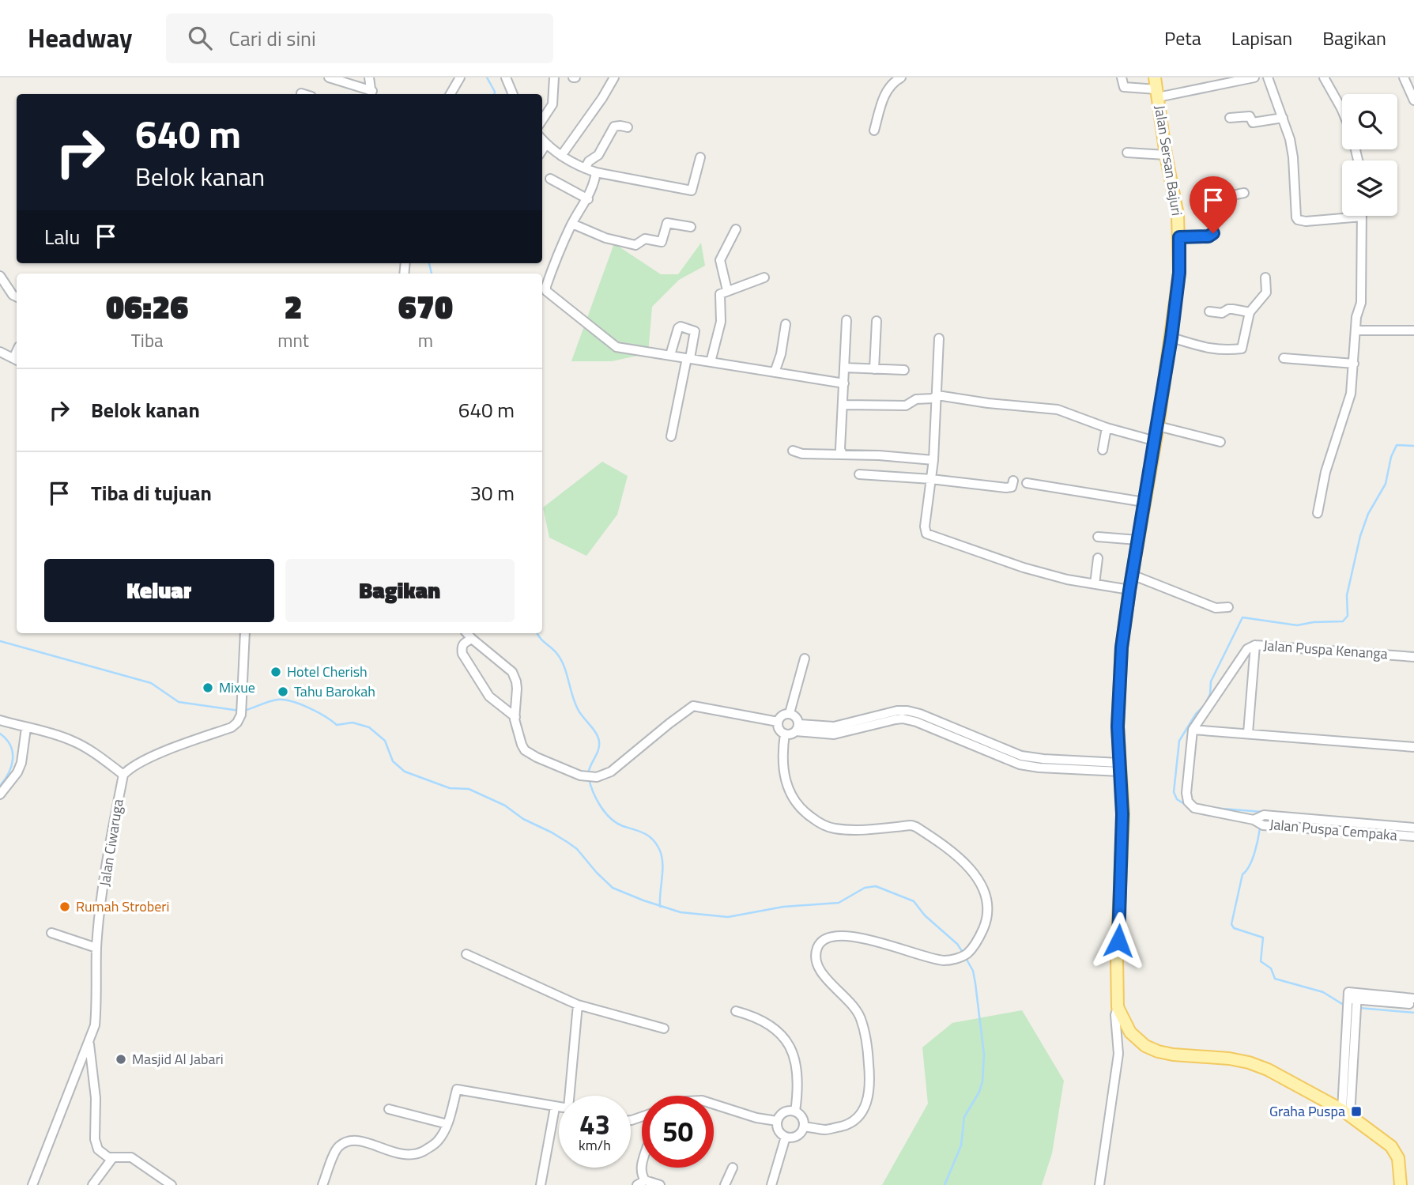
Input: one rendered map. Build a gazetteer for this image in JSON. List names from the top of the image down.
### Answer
{
  "streets": {
    "main road": ["Jalan Sersan Bajuri"],
    "street": ["Jalan Puspa Kenanga", "Jalan Puspa Cempaka", "Jalan Ciwaruga"]
  },
  "crossings": [
    ["Jalan Puspa Kenanga", "Jalan Puspa Cempaka"]
  ],
  "places": {
    "other": [
      "Hotel Cherish",
      "Mixue",
      "Tahu Barokah",
      "Rumah Stroberi",
      "Masjid Al Jabari"
    ],
    "transit": ["Graha Puspa"]
  },
  "page": {
    "header": "Headway",
    "search": "Cari di sini",
    "nav": ["Peta", "Lapisan", "Bagikan"],
    "turn": ["640 m", "Belok kanan"],
    "then": "Lalu",
    "eta": [
      "06:26",
      "Tiba",
      "2",
      "mnt",
      "670",
      "m"
    ],
    "list": [
      {
        "name": "Belok kanan",
        "value": "640 m"
      },
      {
        "name": "Tiba di tujuan",
        "value": "30 m"
      }
    ],
    "buttons": ["Keluar", "Bagikan"],
    "speed": "43 km/h",
    "limit": "50"
  }
}
